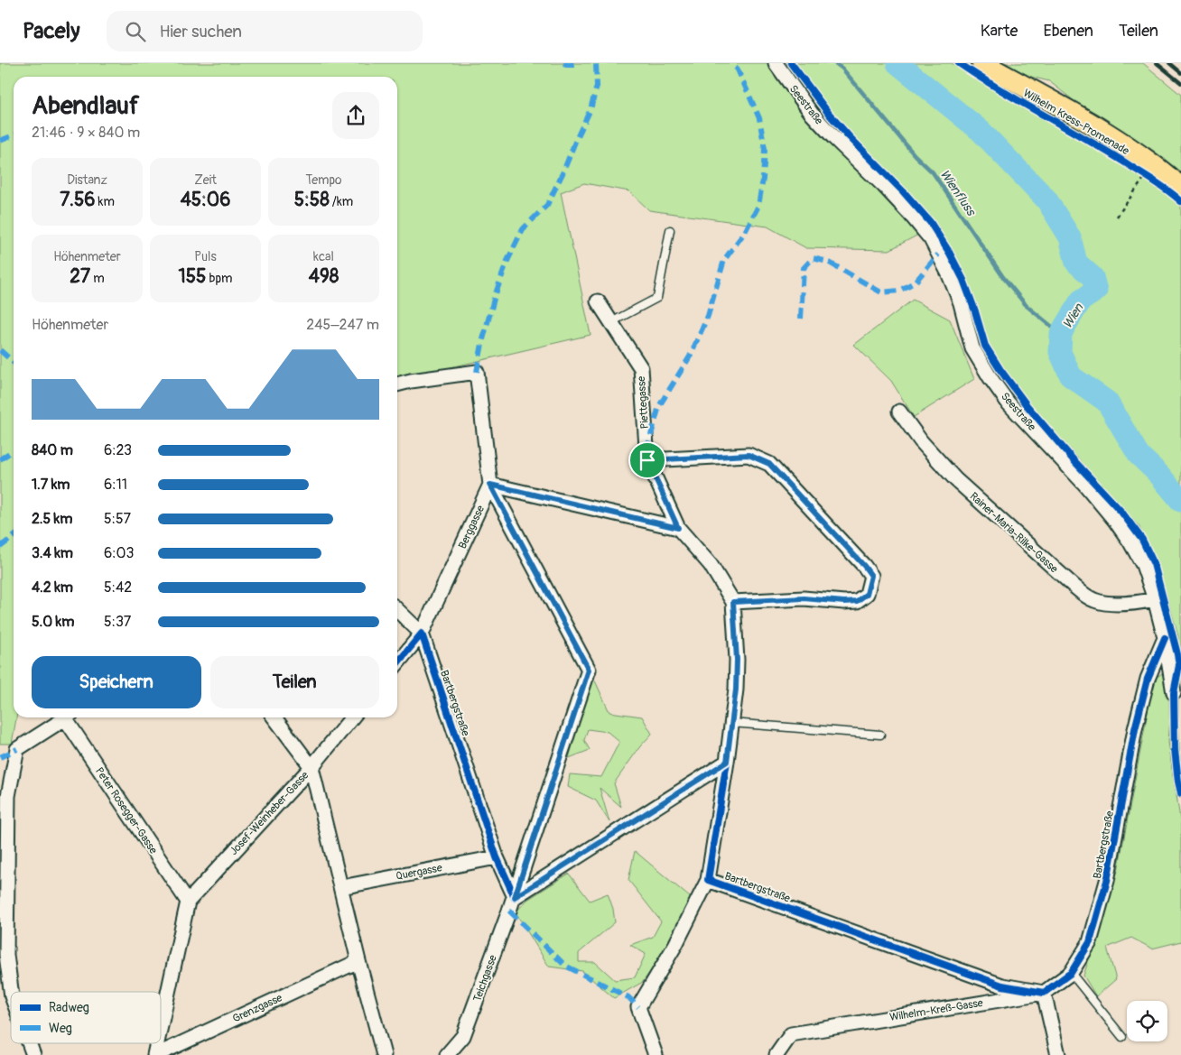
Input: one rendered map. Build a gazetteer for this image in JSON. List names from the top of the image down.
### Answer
{
  "streets": {
    "street": [
      "Seestraße",
      "Piettegasse",
      "Berggasse",
      "Rainer-Maria-Rilke-Gasse",
      "Bartbergstraße",
      "Peter Rosegger-Gasse",
      "Josef-Weinheber-Gasse",
      "Quergasse",
      "Teichgasse",
      "Grenzgasse",
      "Wilhelm-Kreß-Gasse"
    ],
    "cycle path": ["Wilhelm Kress-Promenade"]
  },
  "crossings": [
    ["Seestraße", "Rainer-Maria-Rilke-Gasse"],
    ["Seestraße", "Bartbergstraße"],
    ["Piettegasse", "Bartbergstraße"],
    ["Berggasse", "Bartbergstraße"],
    ["Berggasse", "Teichgasse"],
    ["Bartbergstraße", "Quergasse"],
    ["Bartbergstraße", "Teichgasse"],
    ["Bartbergstraße", "Wilhelm-Kreß-Gasse"],
    ["Peter Rosegger-Gasse", "Josef-Weinheber-Gasse"],
    ["Josef-Weinheber-Gasse", "Quergasse"],
    ["Josef-Weinheber-Gasse", "Grenzgasse"]
  ],
  "water": ["Wienfluss", "Wien"],
  "legend": ["Radweg", "Weg"],
  "page": {
    "header": "Pacely",
    "search": "Hier suchen",
    "nav": ["Karte", "Ebenen", "Teilen"],
    "heading": ["Abendlauf", "21:46 · 9 × 840 m"],
    "stats": [
      ["Distanz", "7.56 km"],
      ["Zeit", "45:06"],
      ["Tempo", "5:58 /km"],
      ["Höhenmeter", "27 m"],
      ["Puls", "155 bpm"],
      ["kcal", "498"]
    ],
    "chart": ["Höhenmeter", "245–247 m"],
    "list": [
      {
        "name": "840 m",
        "note": "6:23"
      },
      {
        "name": "1.7 km",
        "note": "6:11"
      },
      {
        "name": "2.5 km",
        "note": "5:57"
      },
      {
        "name": "3.4 km",
        "note": "6:03"
      },
      {
        "name": "4.2 km",
        "note": "5:42"
      },
      {
        "name": "5.0 km",
        "note": "5:37"
      }
    ],
    "buttons": ["Speichern", "Teilen"]
  }
}
